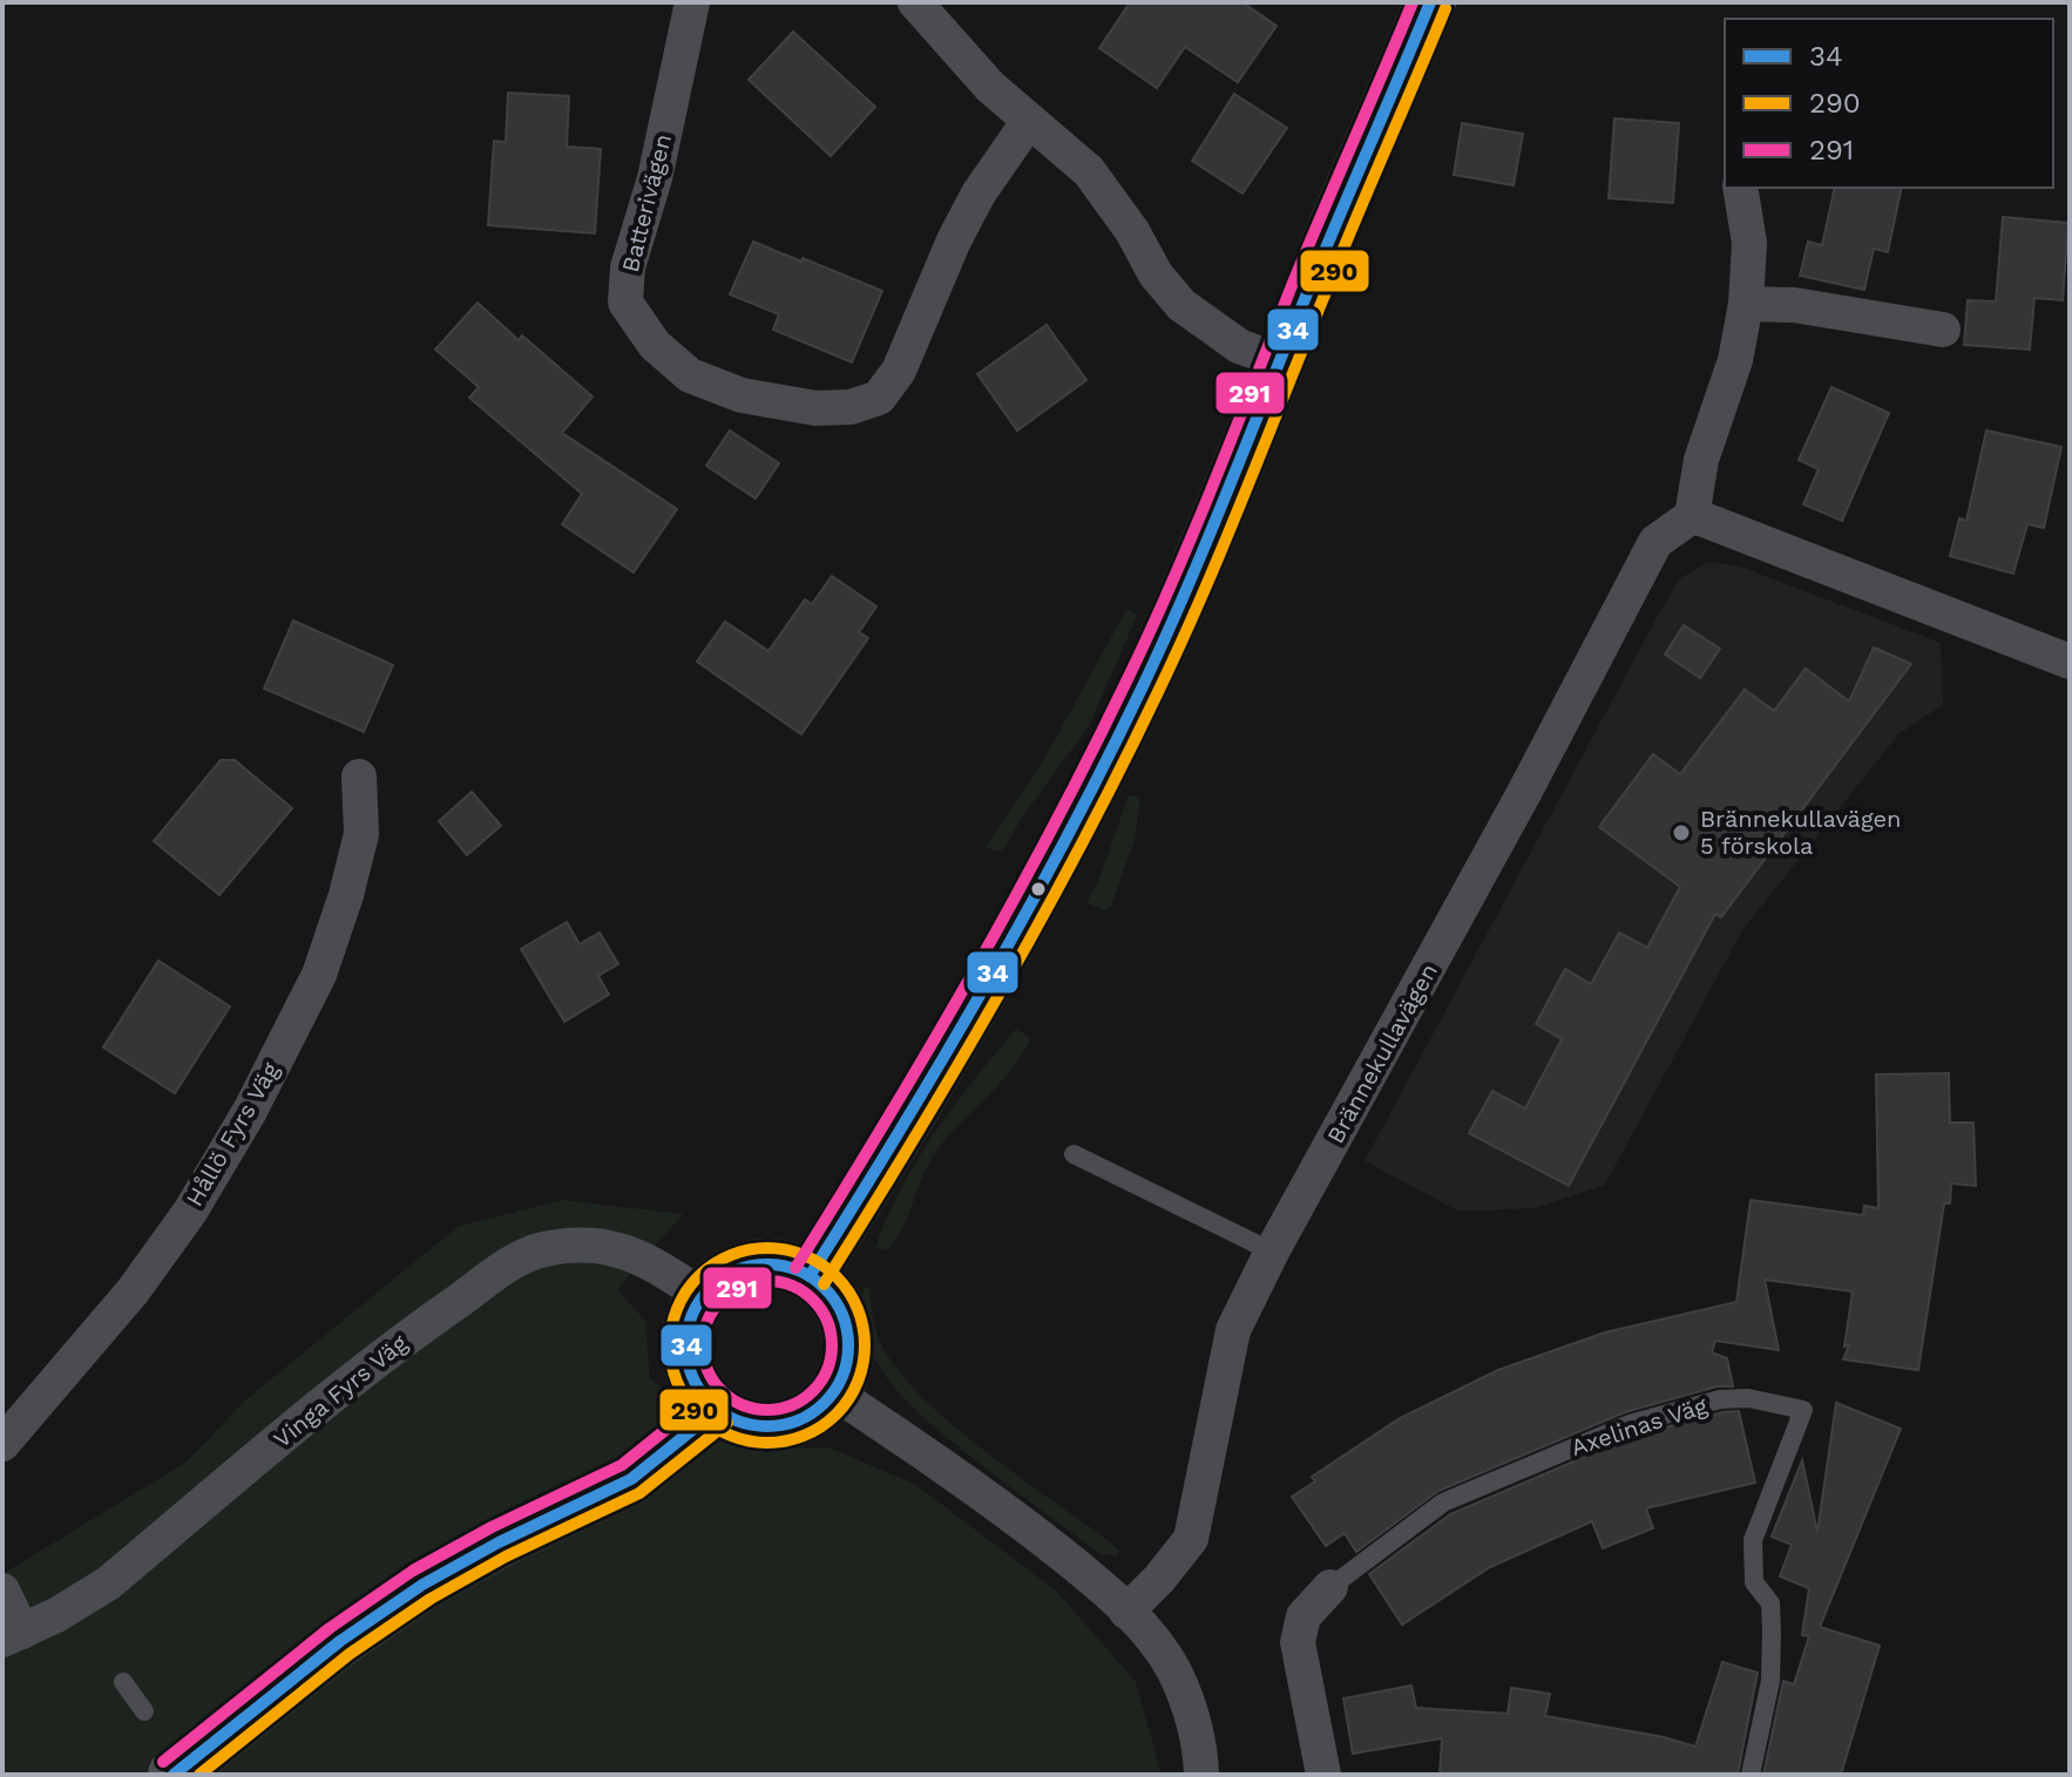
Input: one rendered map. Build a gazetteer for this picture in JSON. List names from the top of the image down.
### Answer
{
  "streets": {
    "street": [
      "Batterivägen",
      "Brännekullavägen",
      "Hållö Fyrs Väg",
      "Vinga Fyrs Väg",
      "Axelinas Väg"
    ]
  },
  "places": ["Brännekullavägen 5 förskola"],
  "lines": ["transit line 34", "transit line 291", "transit line 290"],
  "legend": ["34", "290", "291"]
}
